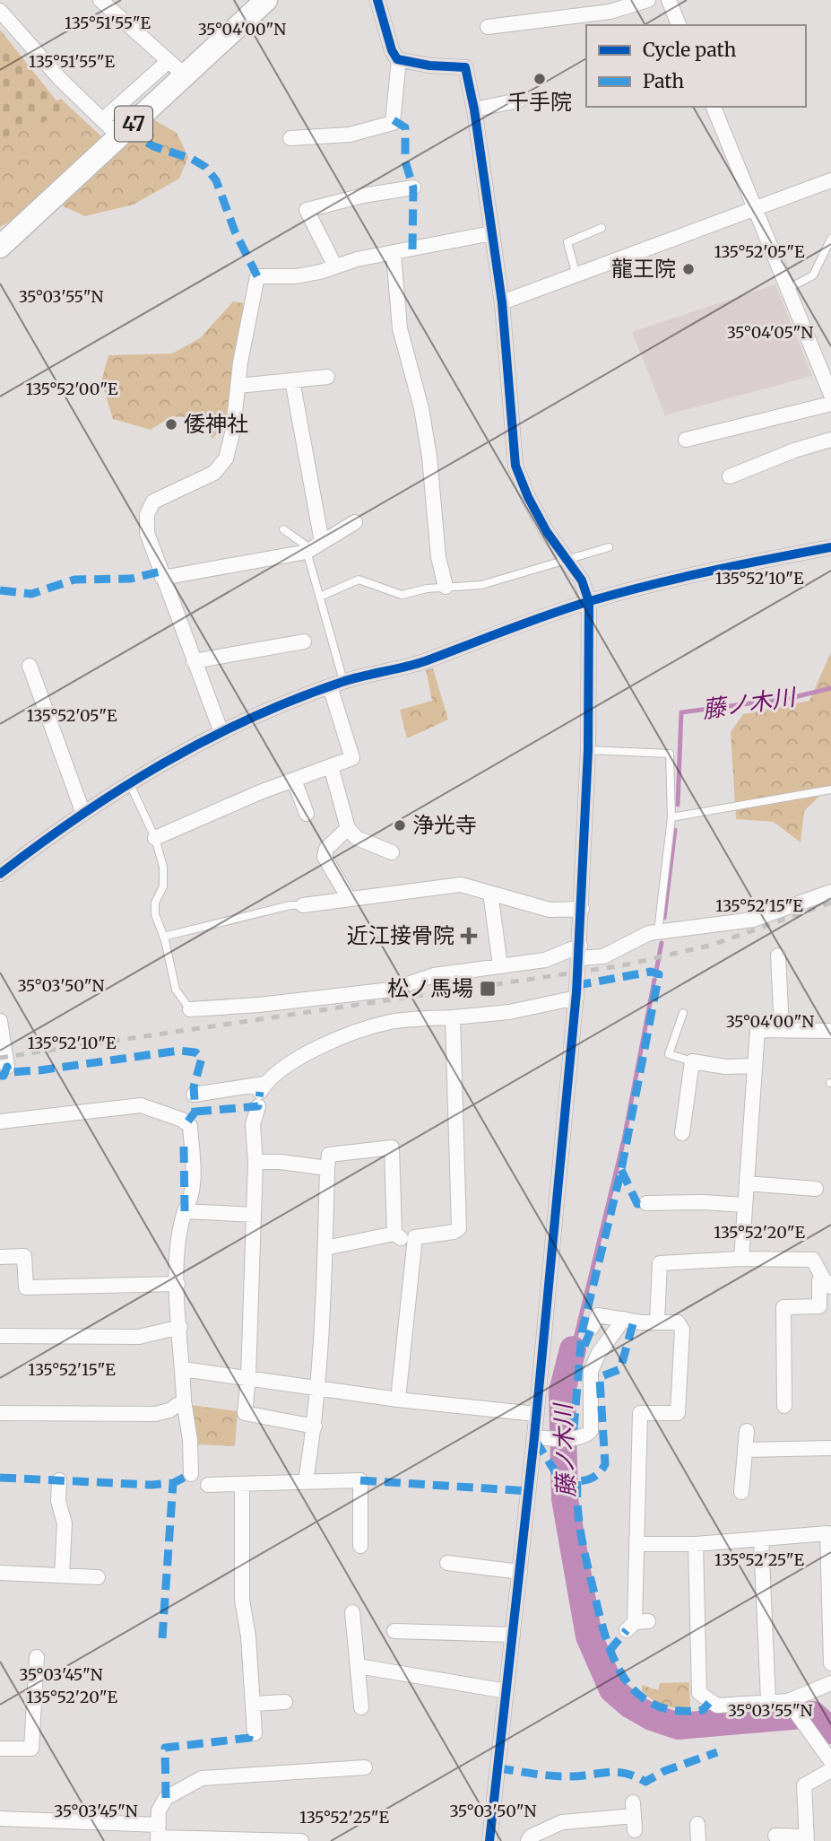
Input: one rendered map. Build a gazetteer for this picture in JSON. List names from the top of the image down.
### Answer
{
  "streets": {
    "main road": ["47"]
  },
  "water": ["藤ノ木川"],
  "places": {
    "other": [
      "千手院",
      "龍王院",
      "倭神社",
      "浄光寺"
    ],
    "health": ["近江接骨院"],
    "transit": ["松ノ馬場"]
  },
  "legend": ["Cycle path", "Path"],
  "coordinates": [
    "135°51'55\"E",
    "35°04'00\"N",
    "135°52'05\"E",
    "35°03'55\"N",
    "35°04'05\"N",
    "135°52'00\"E",
    "135°52'10\"E",
    "135°52'15\"E",
    "35°03'50\"N",
    "135°52'20\"E",
    "135°52'25\"E",
    "35°03'45\"N"
  ]
}
